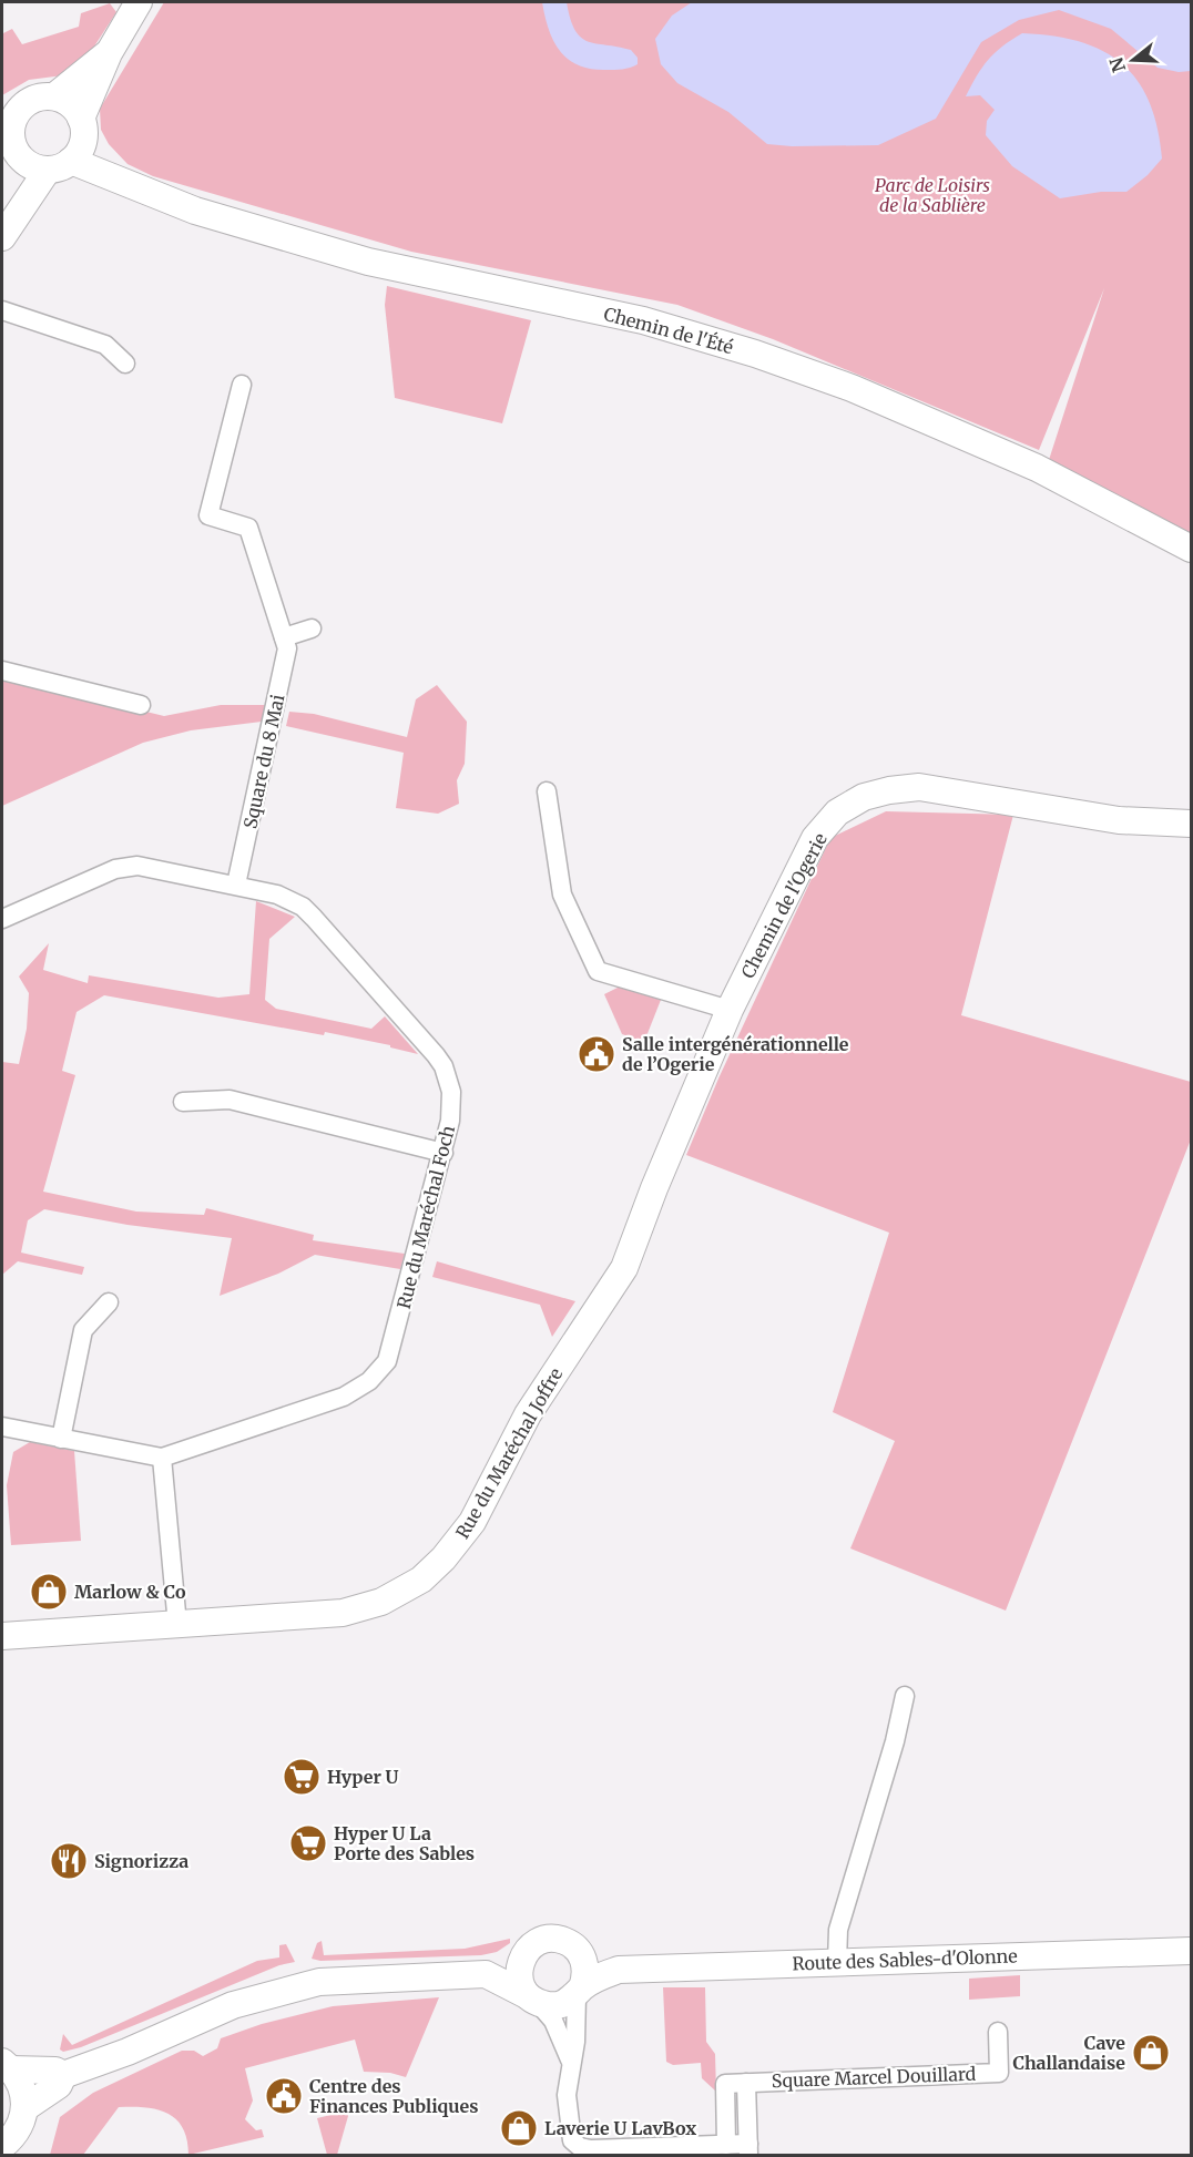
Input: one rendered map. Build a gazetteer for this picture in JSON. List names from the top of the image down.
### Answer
{
  "streets": {
    "street": [
      "Chemin de l'Été",
      "Square du 8 Mai",
      "Chemin de l'Ogerie",
      "Rue du Maréchal Foch",
      "Rue du Maréchal Joffre",
      "Route des Sables-d'Olonne",
      "Square Marcel Douillard"
    ]
  },
  "crossings": [
    ["Square du 8 Mai", "Rue du Maréchal Foch"],
    ["Chemin de l'Ogerie", "Rue du Maréchal Joffre"]
  ],
  "parks": ["Parc de Loisirs de la Sablière"],
  "places": {
    "public building": ["Salle intergénérationnelle de l’Ogerie", "Centre des Finances Publiques"],
    "shop": ["Marlow & Co", "Cave Challandaise", "Laverie U LavBox"],
    "supermarket": ["Hyper U", "Hyper U La Porte des Sables"],
    "restaurant": ["Signorizza"]
  },
  "north": "left"
}
